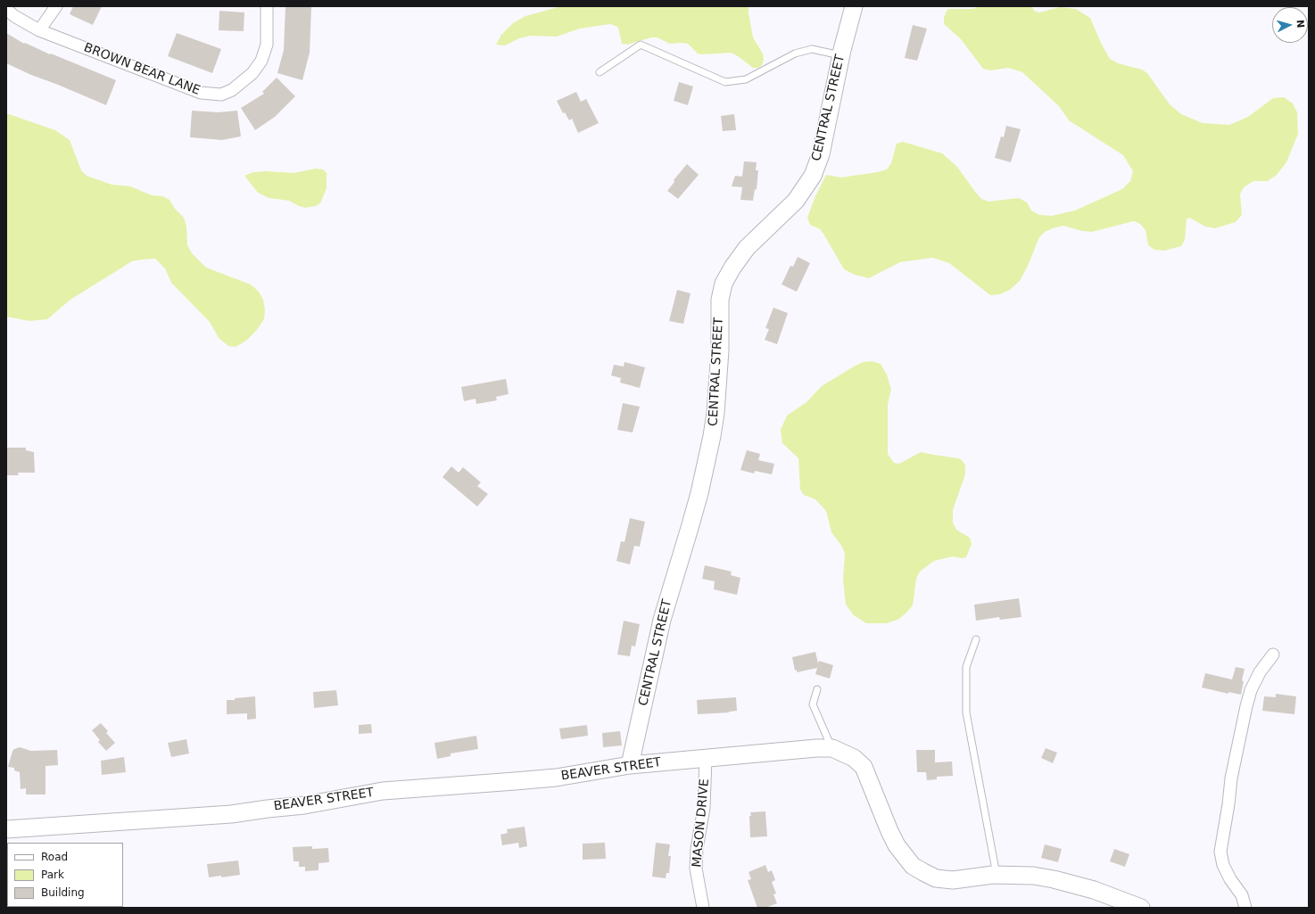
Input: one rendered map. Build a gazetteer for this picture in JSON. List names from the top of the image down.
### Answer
{
  "streets": {
    "street": [
      "BROWN BEAR LANE",
      "CENTRAL STREET",
      "BEAVER STREET",
      "MASON DRIVE"
    ]
  },
  "crossings": [
    ["CENTRAL STREET", "BEAVER STREET"],
    ["BEAVER STREET", "MASON DRIVE"]
  ],
  "legend": ["Road", "Park", "Building"],
  "north": "right"
}
